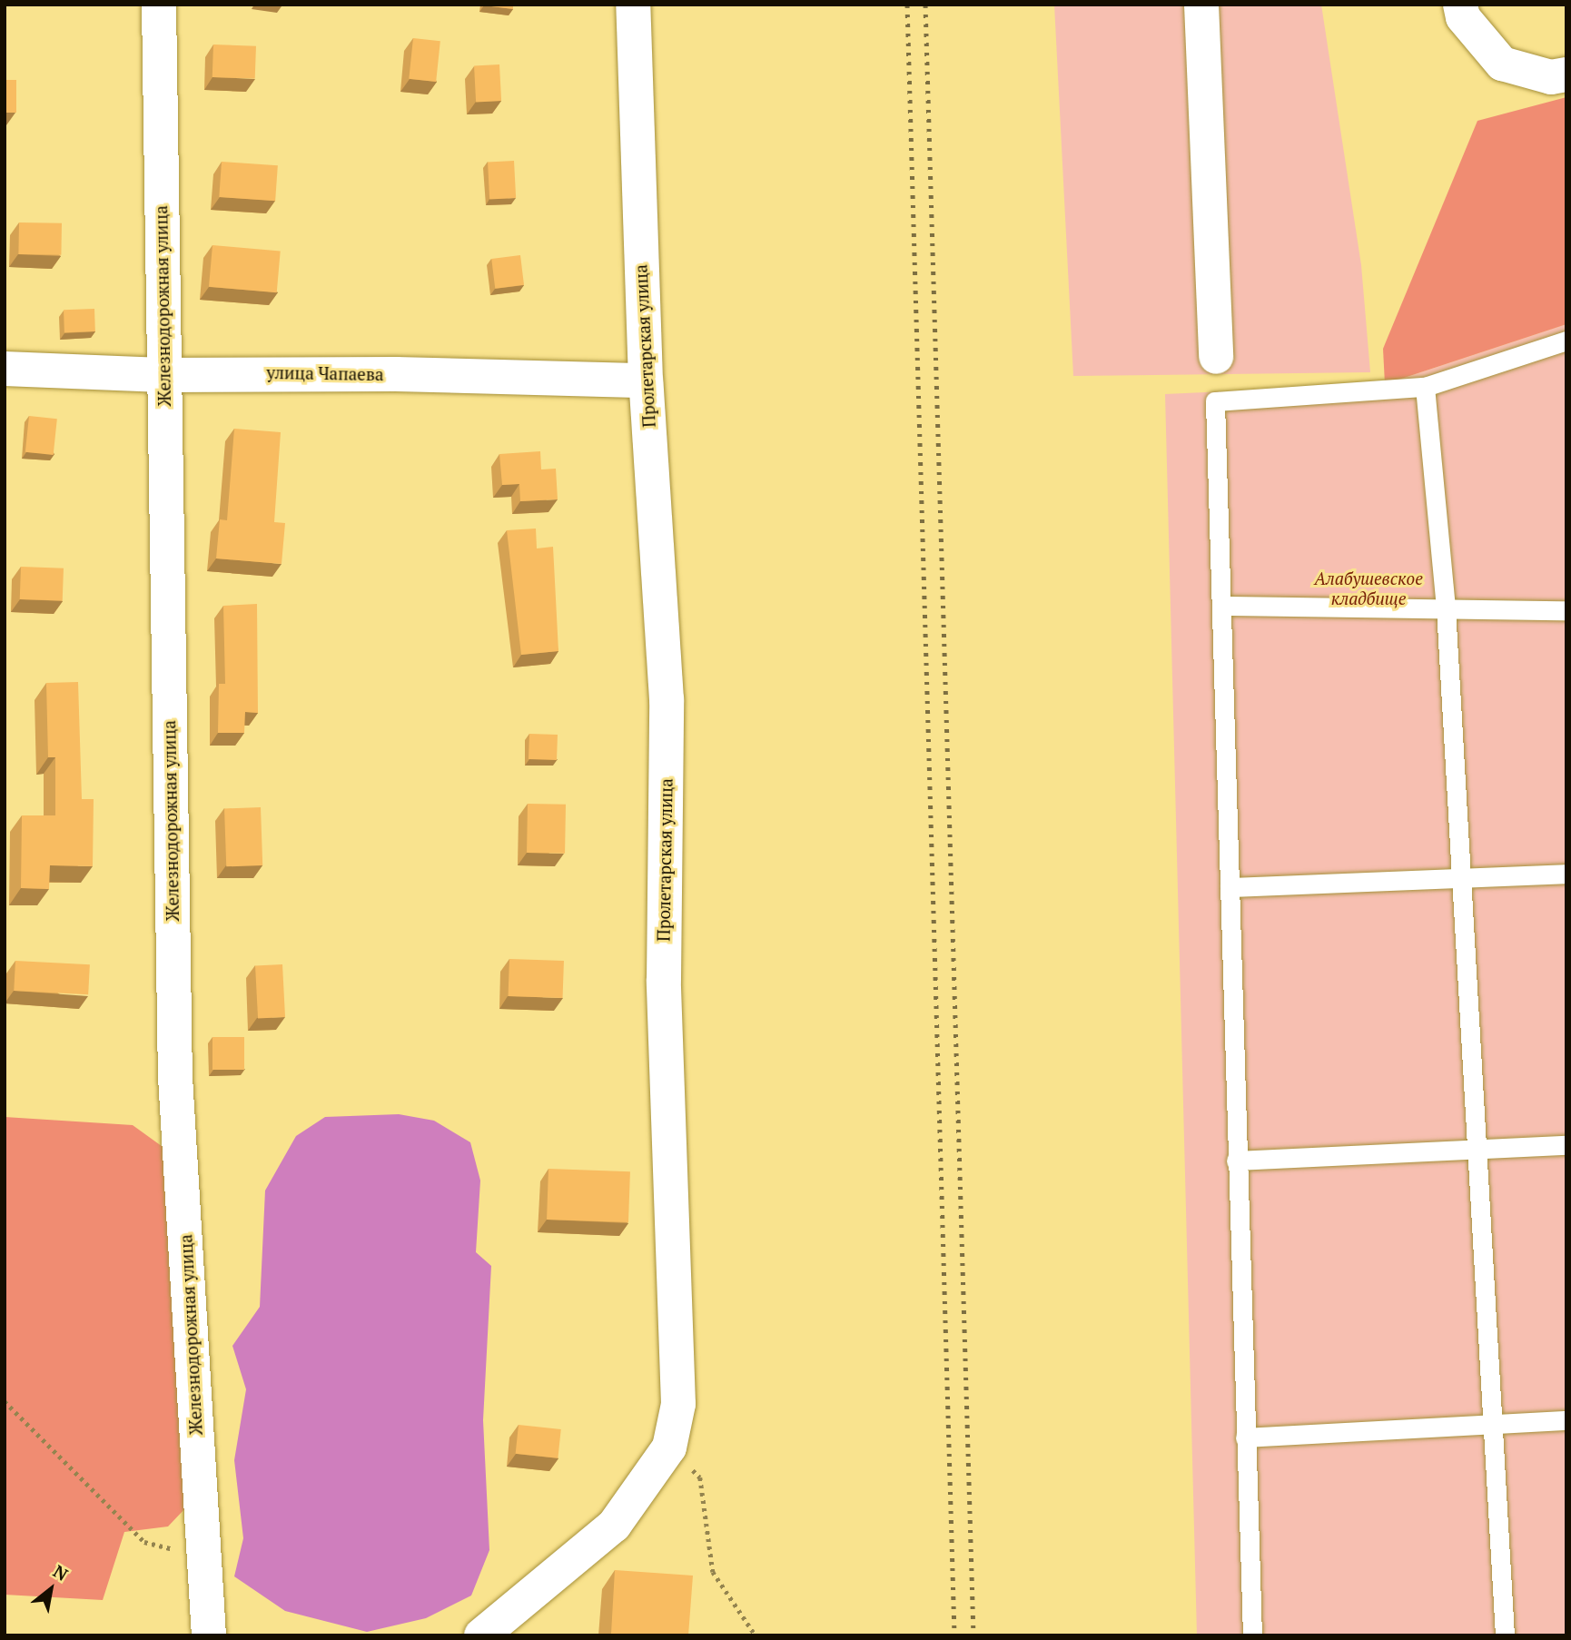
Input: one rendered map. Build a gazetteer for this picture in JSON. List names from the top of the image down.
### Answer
{
  "streets": {
    "street": ["Железнодорожная улица", "Пролетарская улица", "улица Чапаева"]
  },
  "crossings": [
    ["Железнодорожная улица", "улица Чапаева"],
    ["Пролетарская улица", "улица Чапаева"]
  ],
  "parks": ["Алабушевское кладбище"],
  "north": "top right"
}
